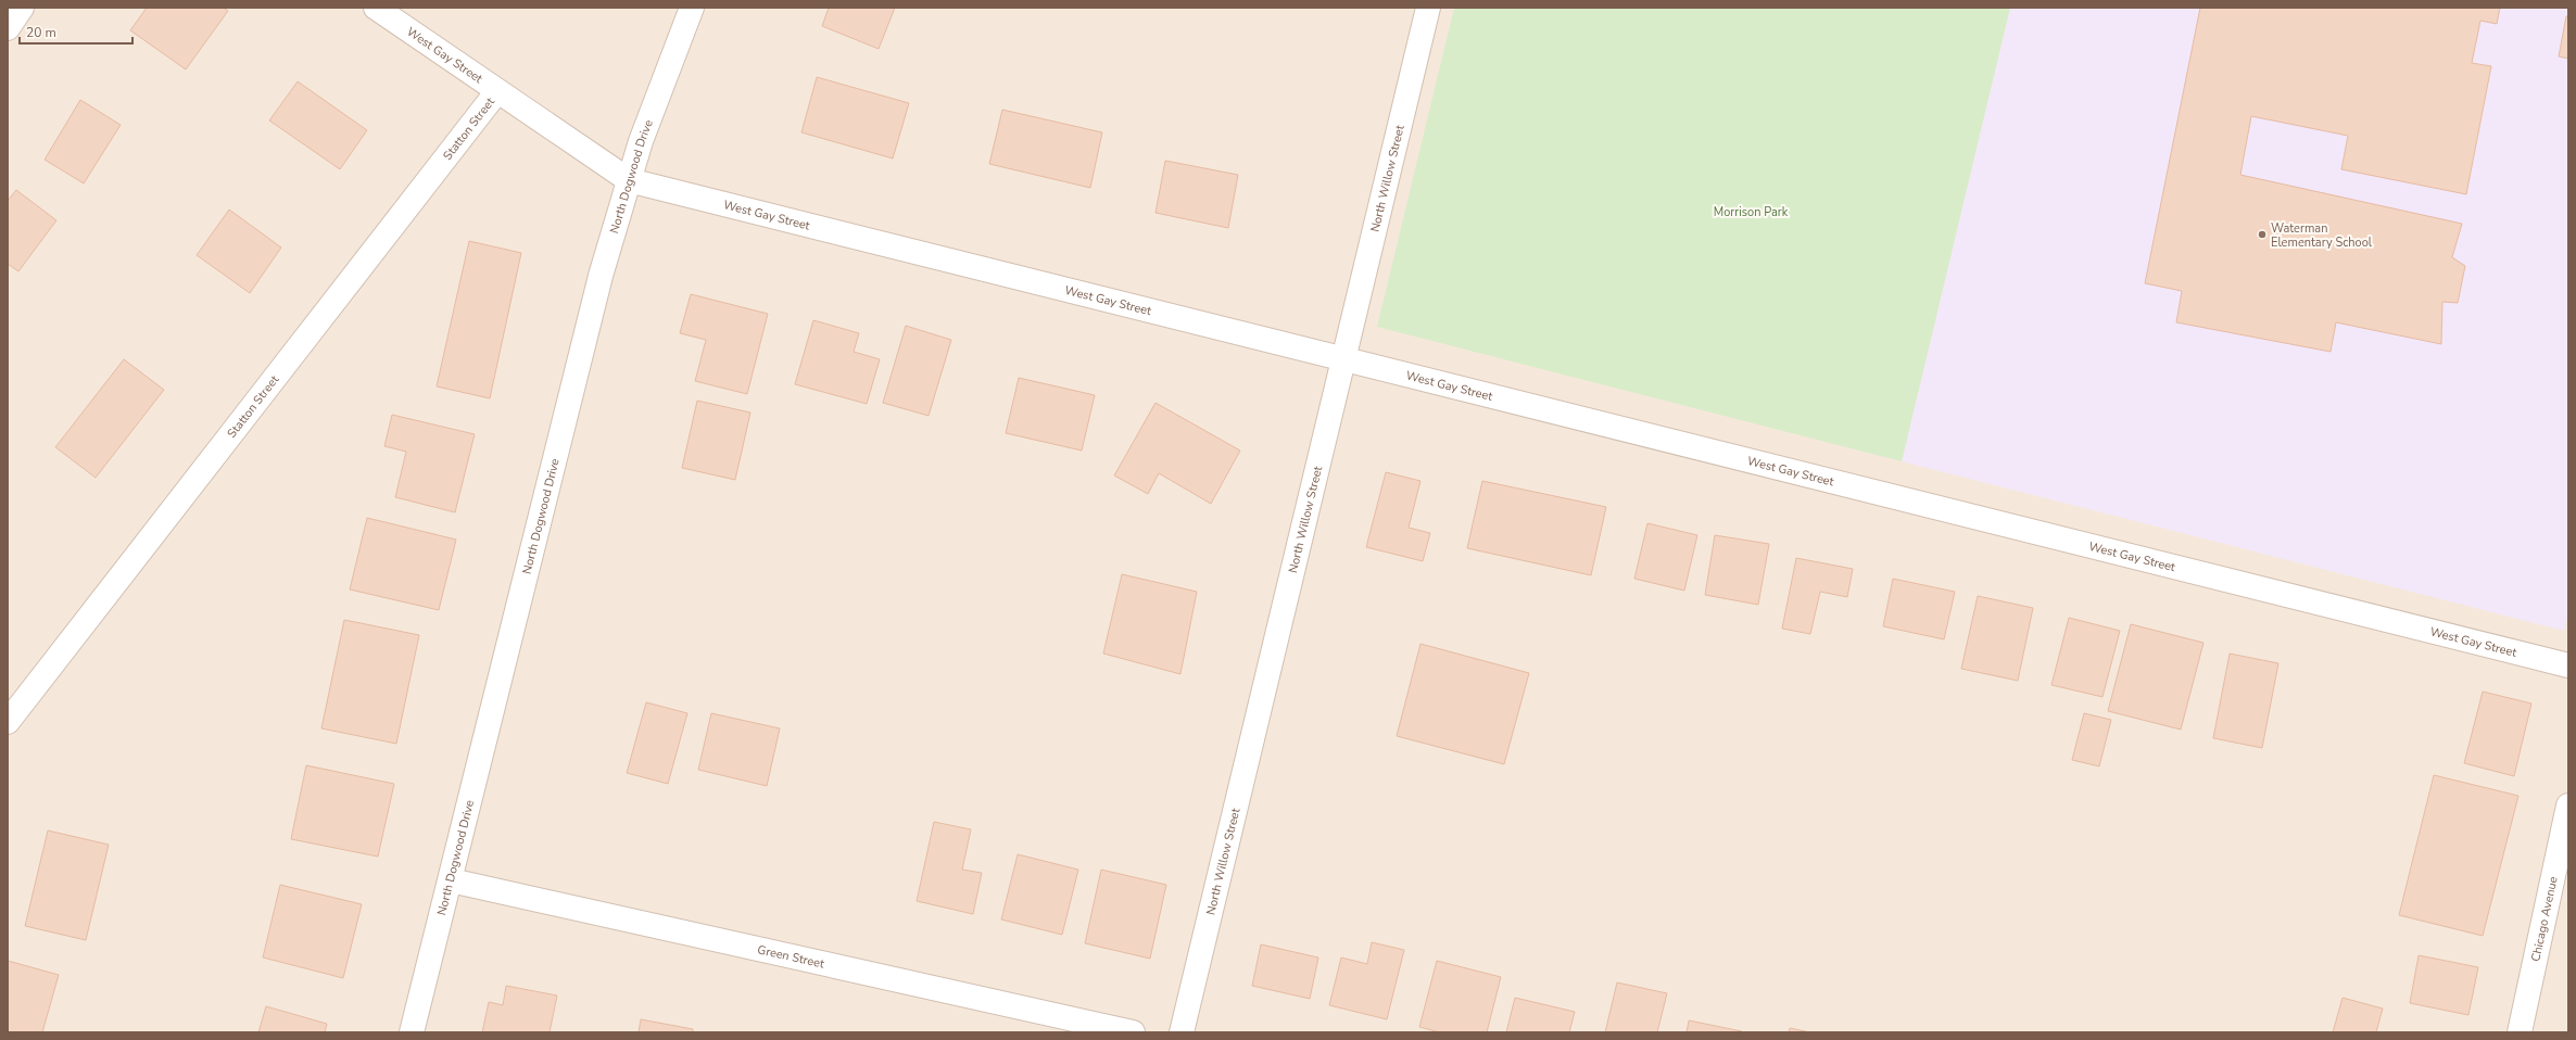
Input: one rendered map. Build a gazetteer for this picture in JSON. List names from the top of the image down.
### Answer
{
  "streets": {
    "street": [
      "West Gay Street",
      "Statton Street",
      "North Dogwood Drive",
      "North Willow Street",
      "Chicago Avenue",
      "Green Street"
    ]
  },
  "crossings": [
    ["West Gay Street", "Statton Street"],
    ["West Gay Street", "North Dogwood Drive"],
    ["West Gay Street", "North Willow Street"],
    ["North Dogwood Drive", "Green Street"]
  ],
  "parks": ["Morrison Park"],
  "places": ["Waterman Elementary School"],
  "scale_bar": "20 m"
}
